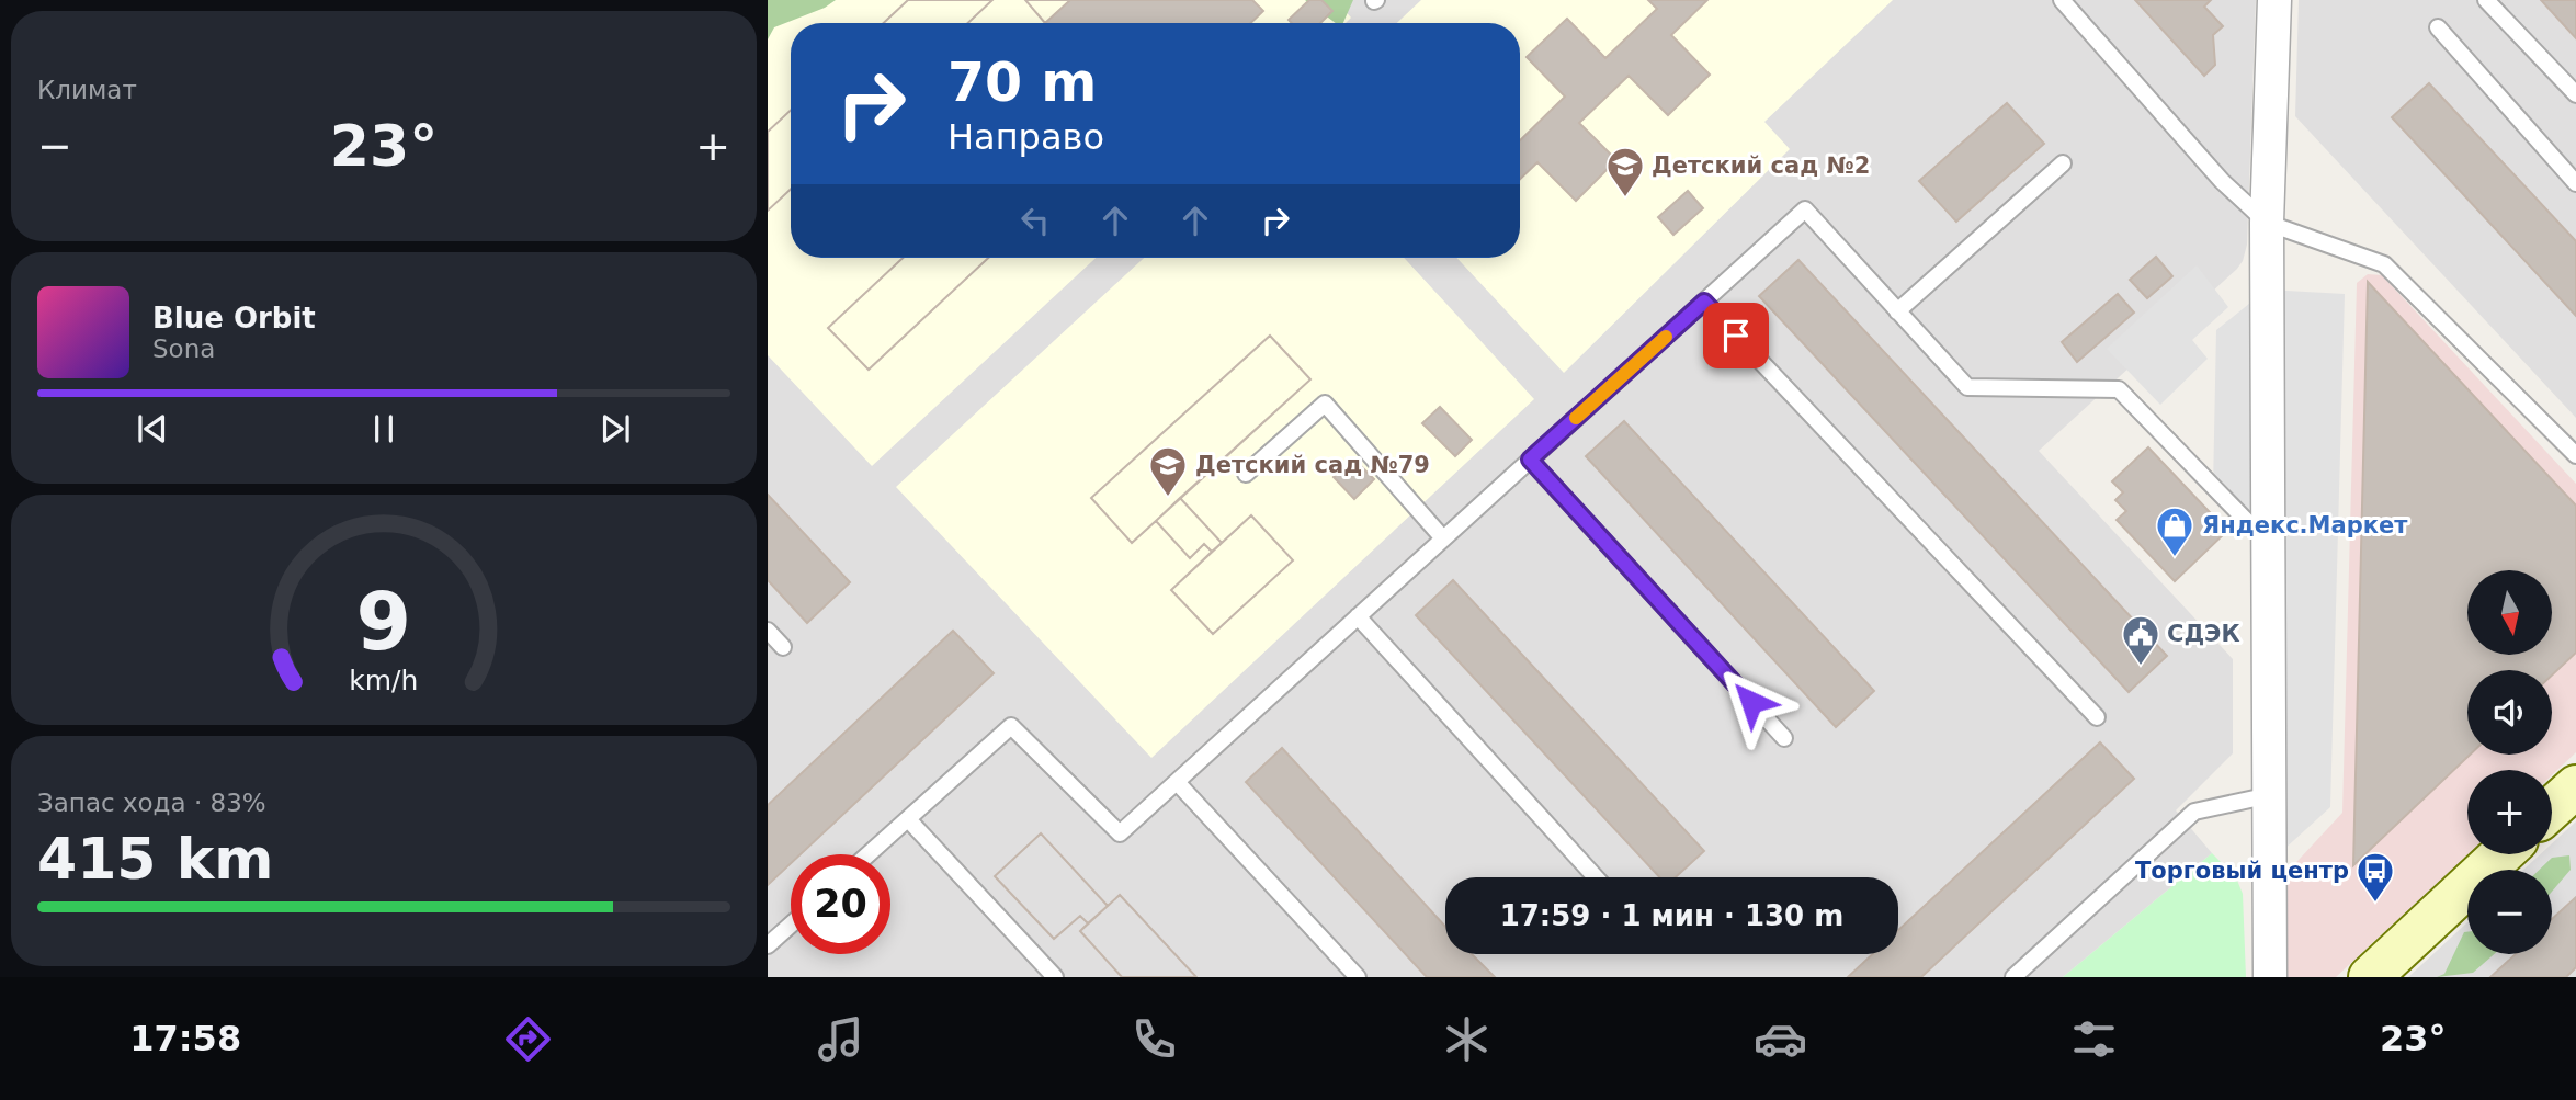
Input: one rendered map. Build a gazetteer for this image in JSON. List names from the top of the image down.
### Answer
{
  "places": {
    "school or university": ["Детский сад №2", "Детский сад №79"],
    "shop": ["Яндекс.Маркет"],
    "public building": ["СДЭК"],
    "bus stop": ["Торговый центр"]
  },
  "north": "bottom",
  "page": {
    "tile": [
      "Климат",
      ["Запас хода · 83%", "415 km"]
    ],
    "turn": ["70 m", "Направо"],
    "heat": ["−", "23°", "+"],
    "song": ["Blue Orbit", "Sona"],
    "map_buttons": ["+", "−"],
    "limit": "20",
    "trip": "17:59 · 1 мин · 130 m",
    "tabs": ["17:58", "23°"],
    "gauge": ["9", "km/h"]
  }
}
